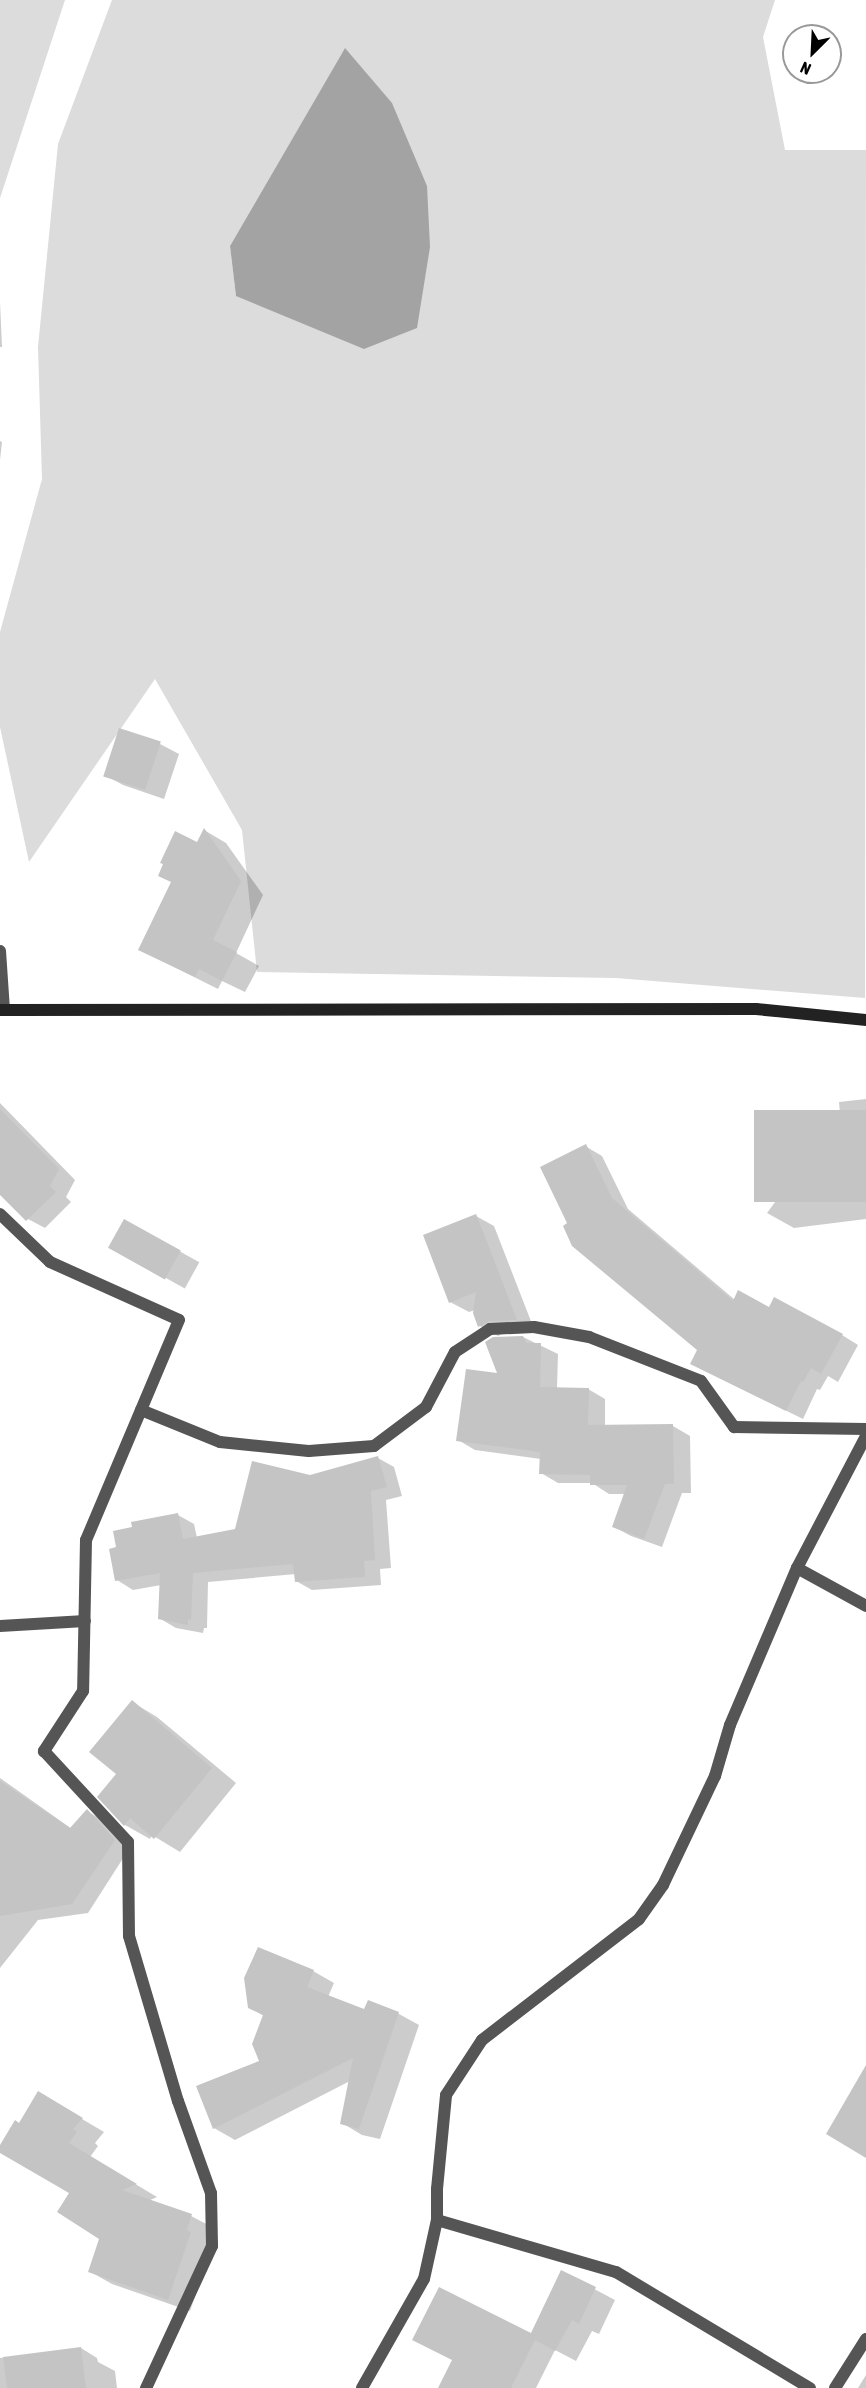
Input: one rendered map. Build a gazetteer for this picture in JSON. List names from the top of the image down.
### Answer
{
  "north": "bottom left"
}
